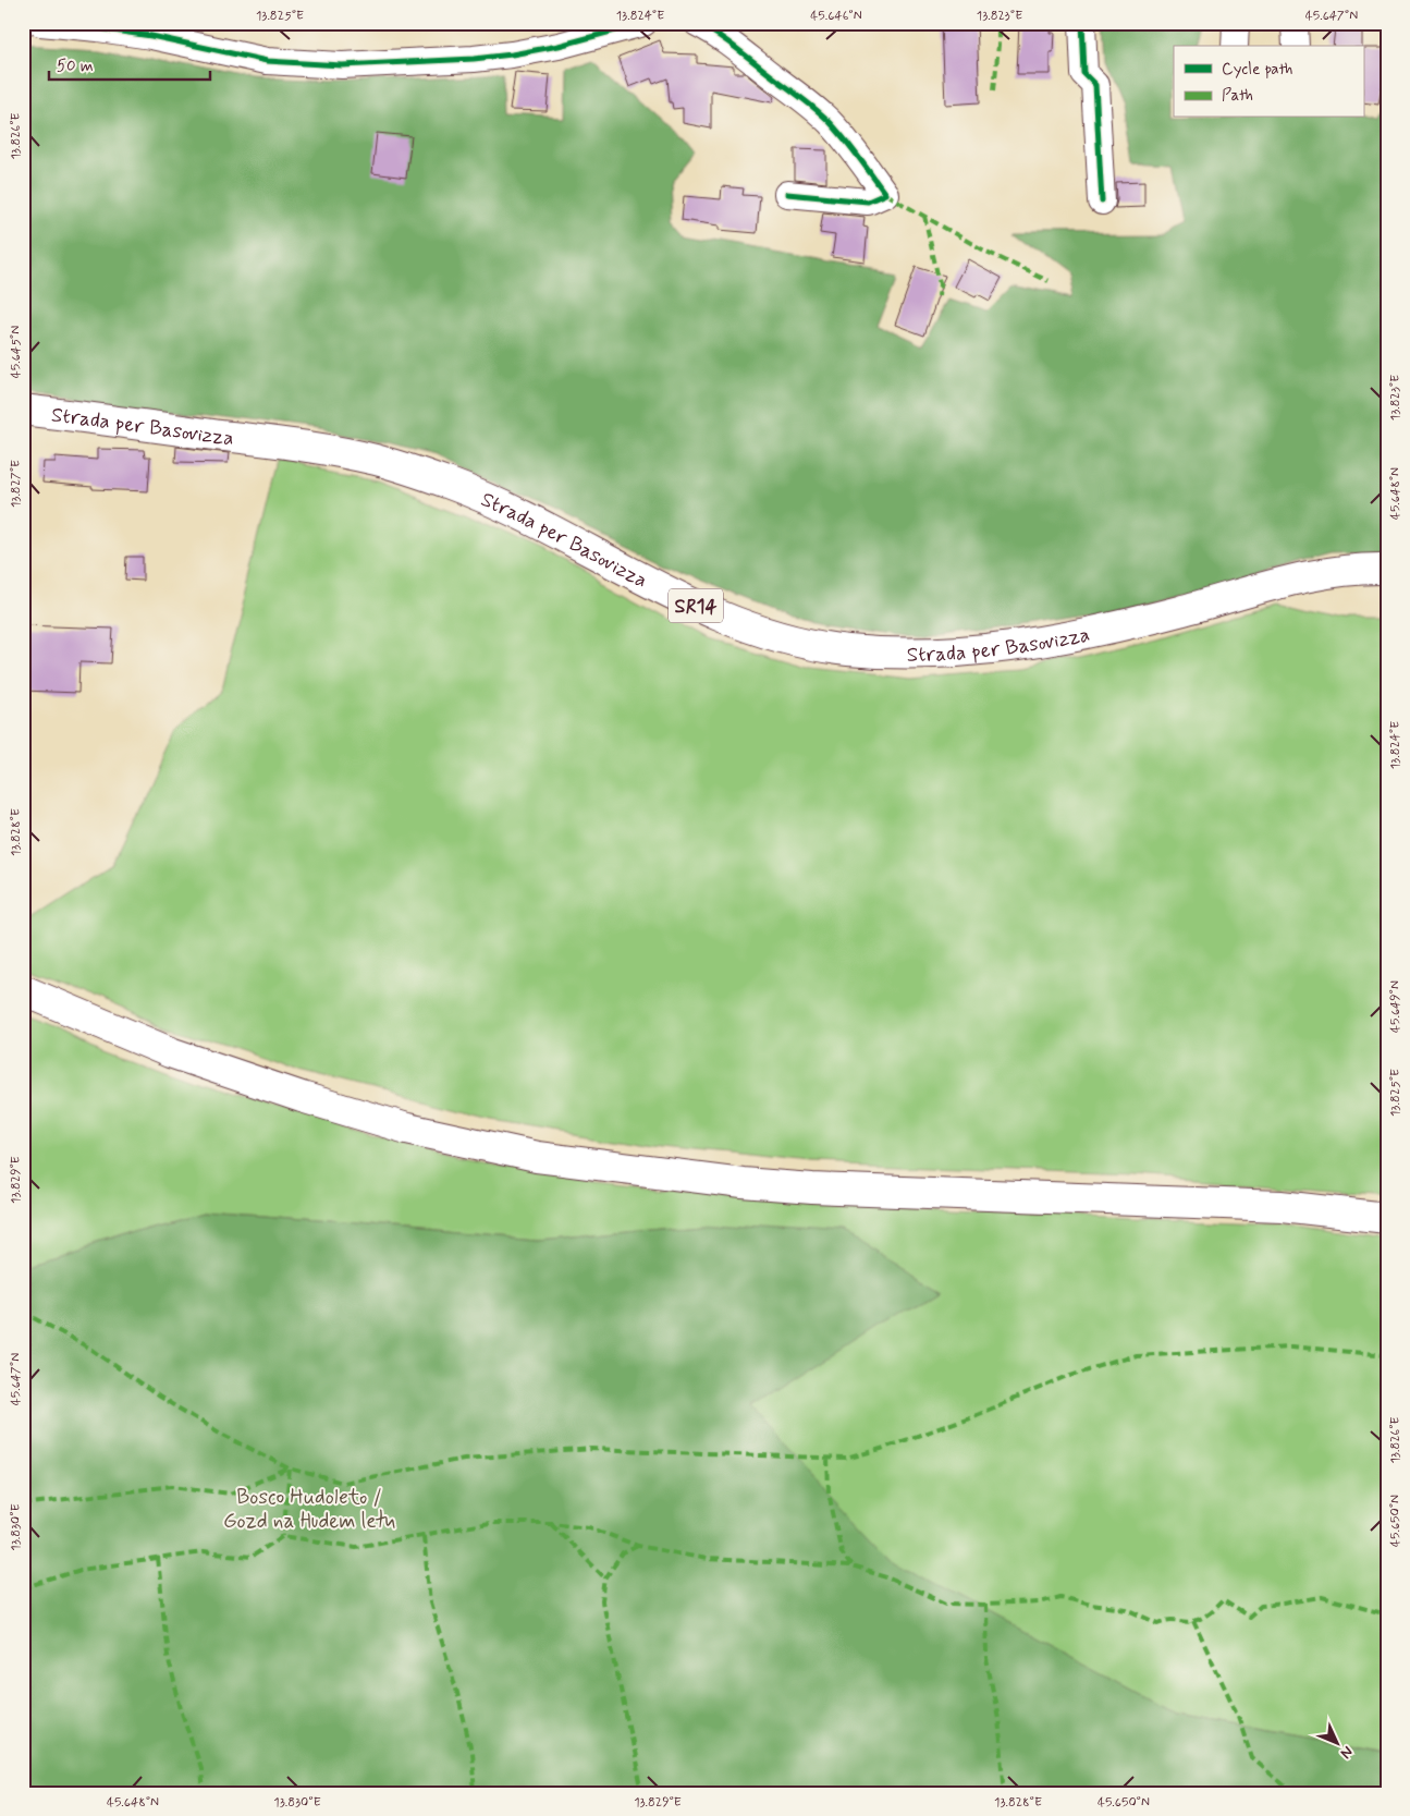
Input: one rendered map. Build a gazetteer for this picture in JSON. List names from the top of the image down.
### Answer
{
  "streets": {
    "main road": ["Strada per Basovizza", "SR14"]
  },
  "parks": ["Bosco Hudoleto / Gozd na Hudem letu"],
  "legend": ["Cycle path", "Path"],
  "scale_bar": "50 m",
  "north": "bottom right",
  "coordinates": [
    "13.825°E",
    "13.824°E",
    "45.646°N",
    "13.823°E",
    "45.647°N",
    "13.826°E",
    "45.645°N",
    "13.827°E",
    "45.648°N",
    "13.828°E",
    "45.649°N",
    "13.829°E",
    "45.650°N",
    "13.830°E"
  ]
}
